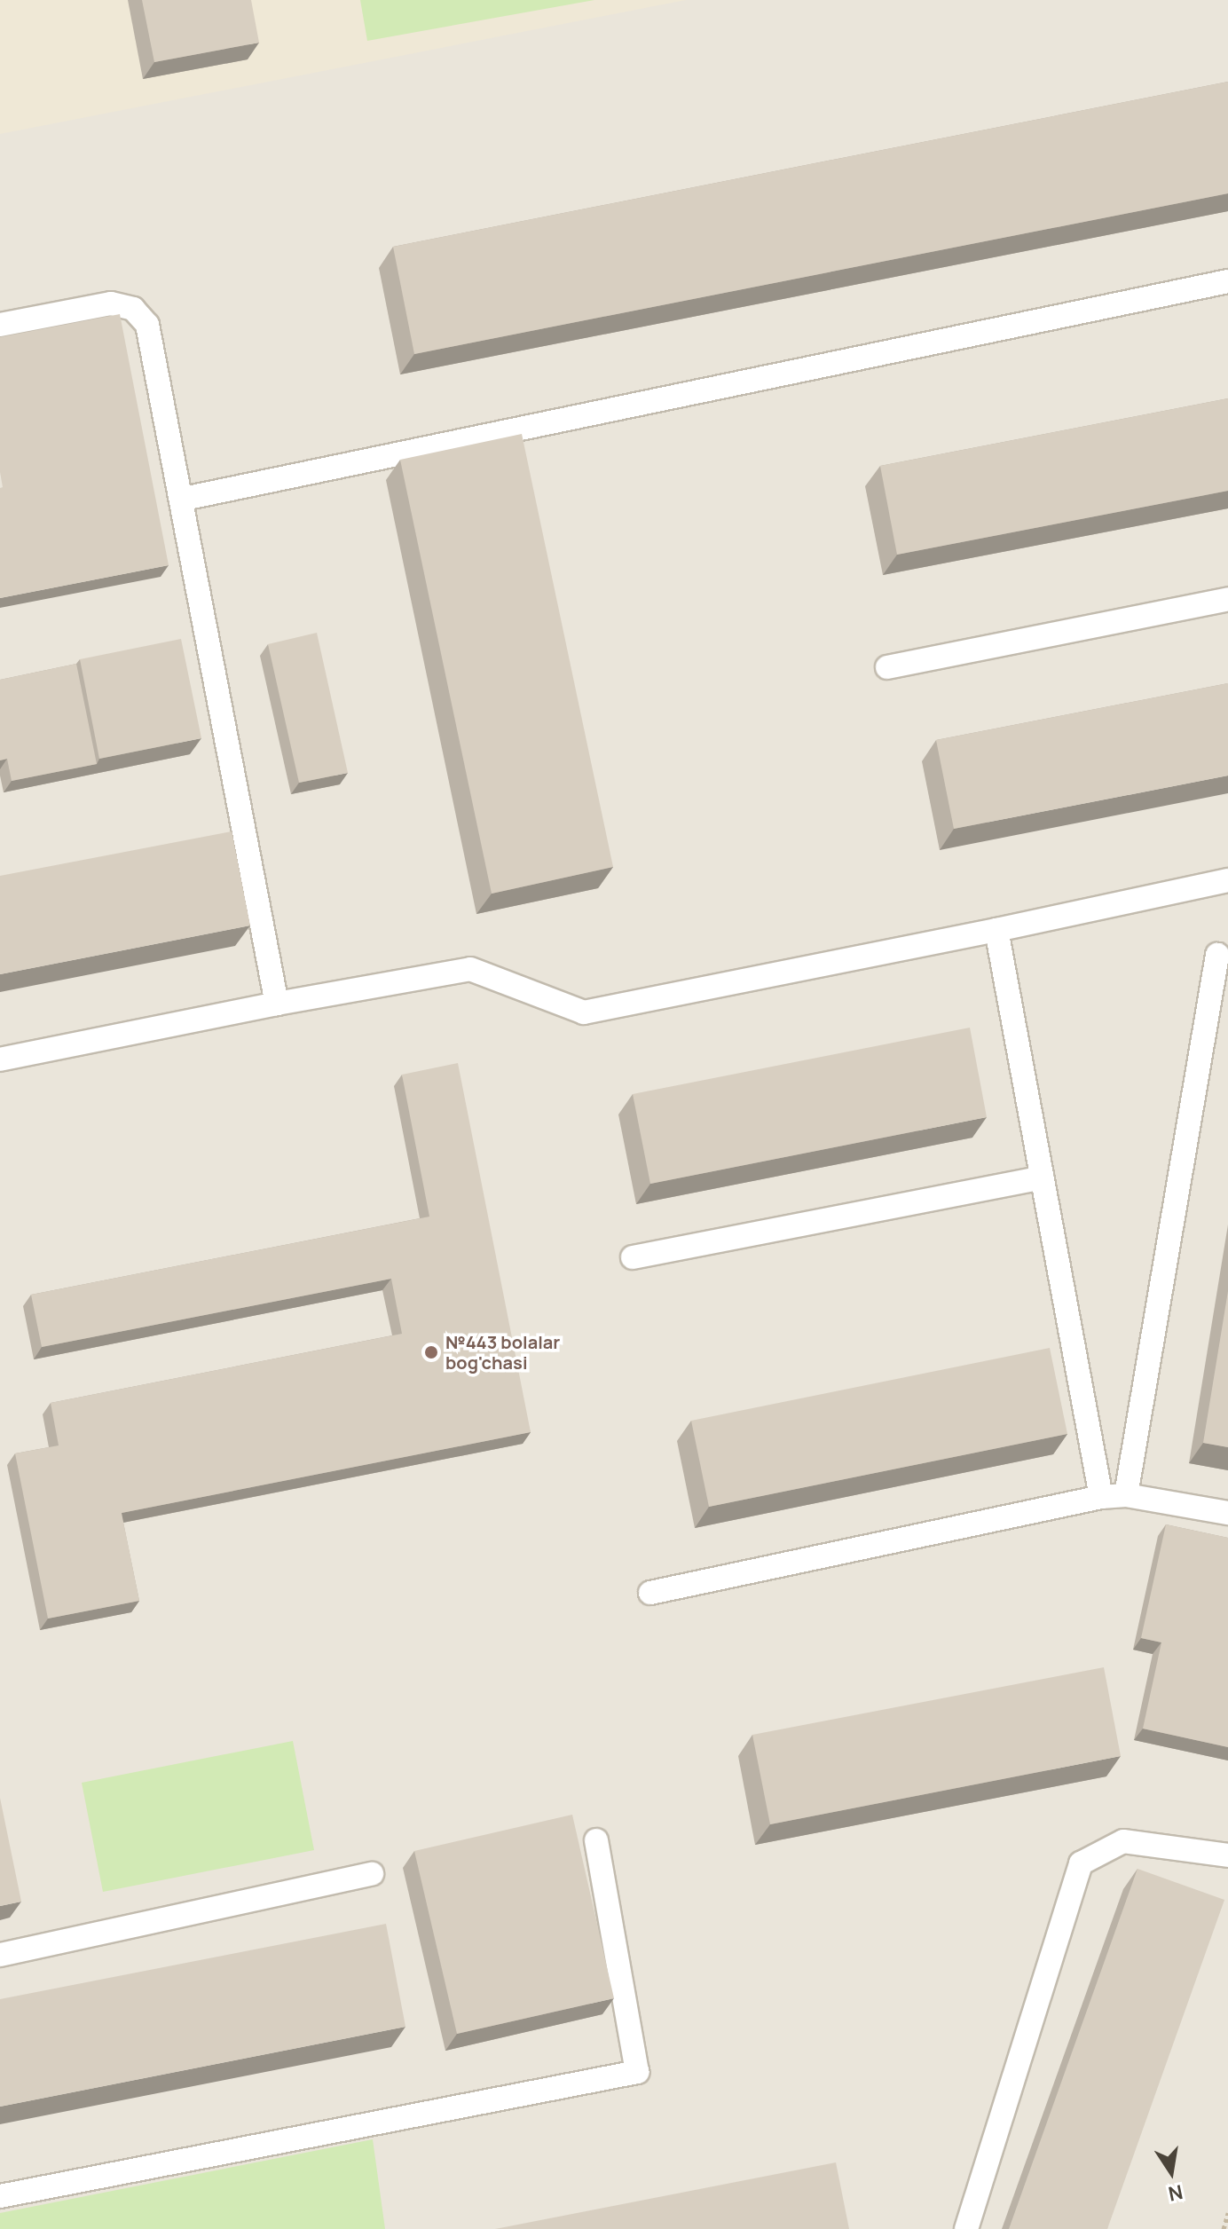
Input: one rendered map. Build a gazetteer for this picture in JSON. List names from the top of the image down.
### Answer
{
  "places": ["№443 bolalar bog'chasi"],
  "north": "bottom"
}
